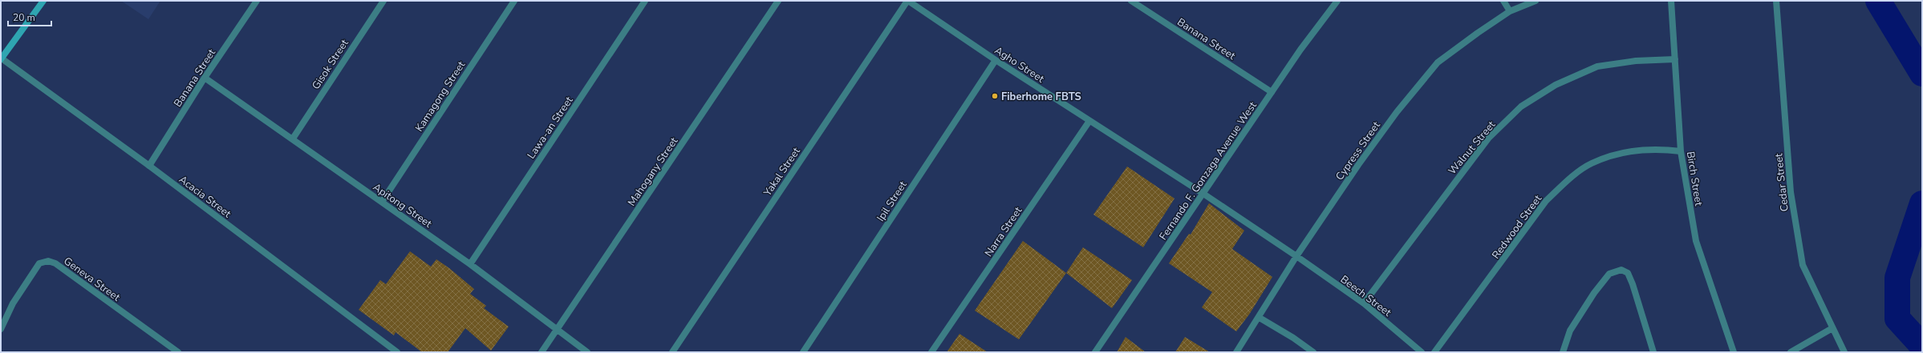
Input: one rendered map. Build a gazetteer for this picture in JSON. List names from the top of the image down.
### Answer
{
  "streets": {
    "street": [
      "Banana Street",
      "Gisok Street",
      "Agho Street",
      "Kamagong Street",
      "Lawa-an Street",
      "Walnut Street",
      "Cypress Street",
      "Fernando F. Gonzaga Avenue West",
      "Mahogany Street",
      "Yakal Street",
      "Birch Street",
      "Cedar Street",
      "Acacia Street",
      "Ipil Street",
      "Apitong Street",
      "Redwood Street",
      "Narra Street",
      "Geneva Street",
      "Beech Street"
    ]
  },
  "crossings": [
    ["Banana Street", "Fernando F. Gonzaga Avenue West"],
    ["Banana Street", "Acacia Street"],
    ["Banana Street", "Apitong Street"],
    ["Gisok Street", "Apitong Street"],
    ["Agho Street", "Fernando F. Gonzaga Avenue West"],
    ["Agho Street", "Yakal Street"],
    ["Agho Street", "Ipil Street"],
    ["Agho Street", "Narra Street"],
    ["Agho Street", "Beech Street"],
    ["Kamagong Street", "Apitong Street"],
    ["Lawa-an Street", "Apitong Street"],
    ["Walnut Street", "Birch Street"],
    ["Walnut Street", "Beech Street"],
    ["Cypress Street", "Beech Street"],
    ["Fernando F. Gonzaga Avenue West", "Beech Street"],
    ["Mahogany Street", "Apitong Street"],
    ["Birch Street", "Redwood Street"]
  ],
  "places": ["Fiberhome FBTS"],
  "scale_bar": "20 m"
}
